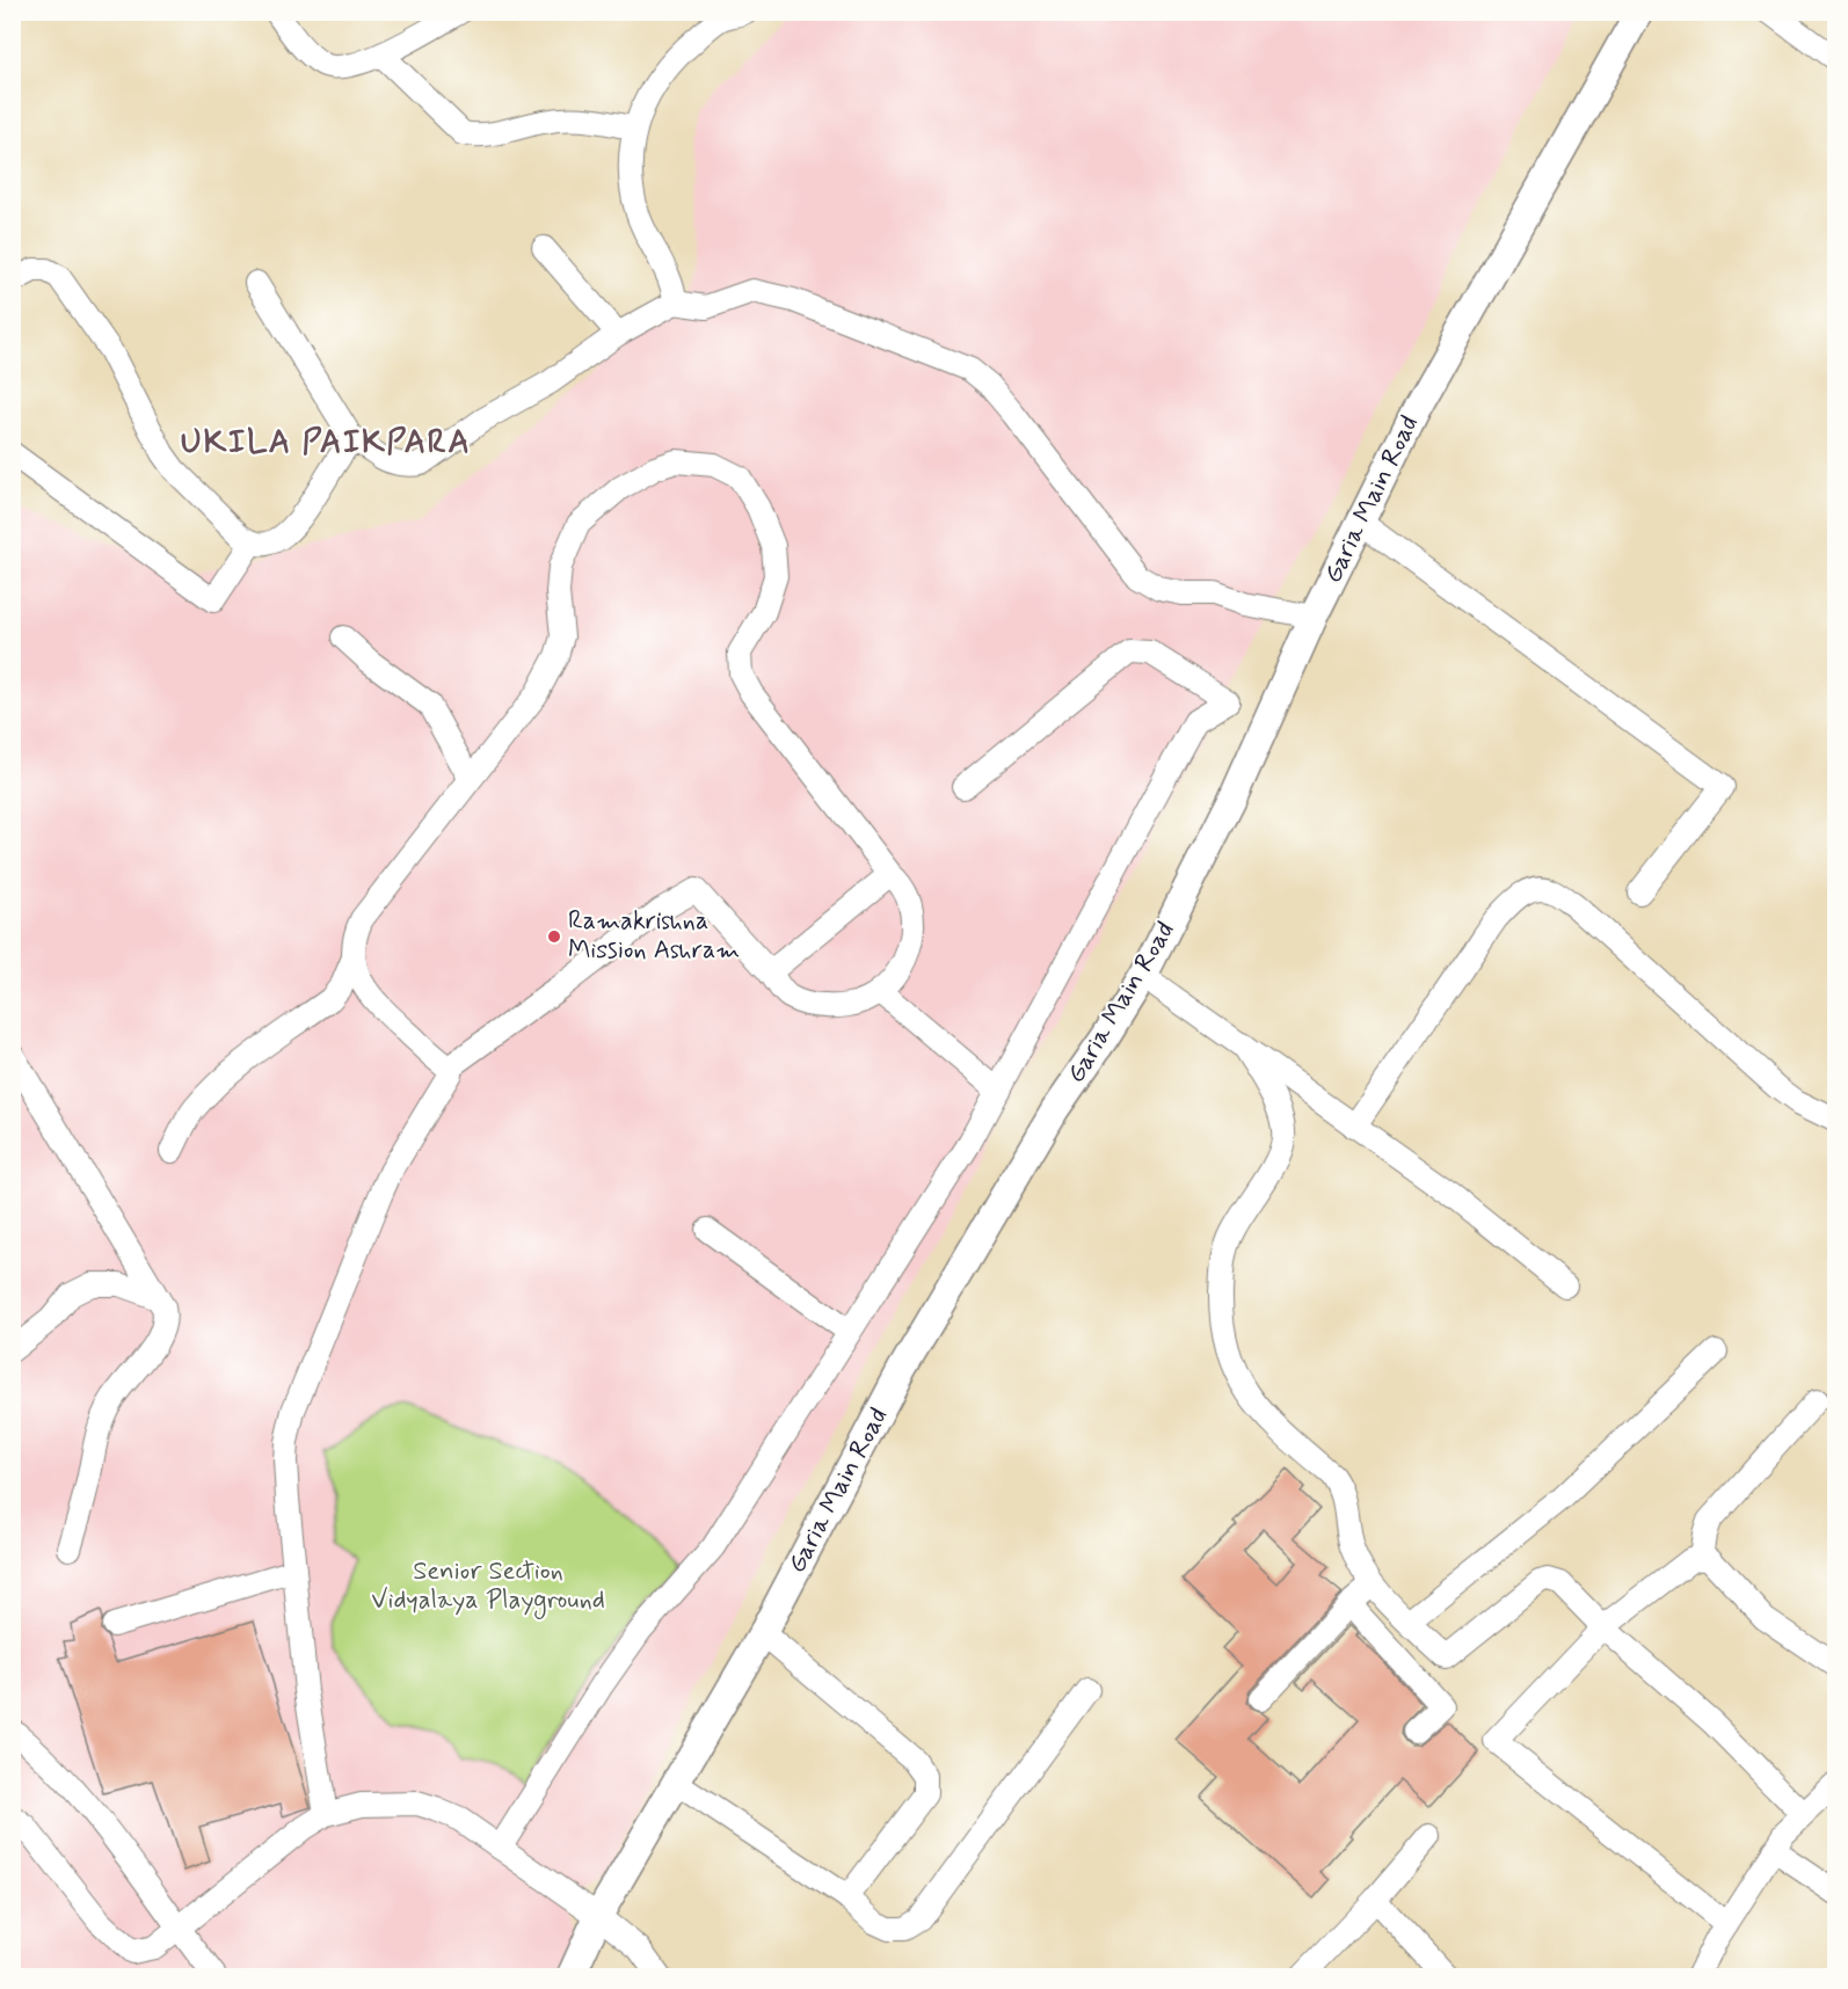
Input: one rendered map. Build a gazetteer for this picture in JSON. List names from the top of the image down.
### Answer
{
  "streets": {
    "main road": ["Garia Main Road"]
  },
  "districts": ["UKILA PAIKPARA"],
  "parks": ["Senior Section Vidyalaya Playground"],
  "places": ["Ramakrishna Mission Ashram"]
}
